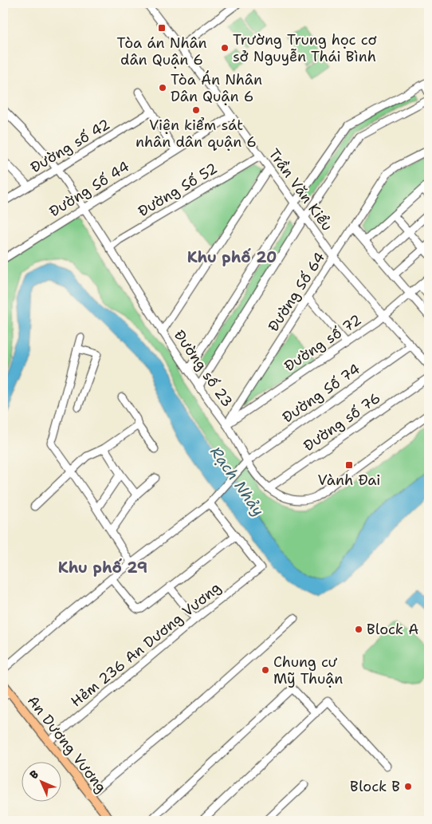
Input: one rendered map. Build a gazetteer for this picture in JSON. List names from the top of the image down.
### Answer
{
  "streets": {
    "main road": ["An Dương Vương"],
    "street": [
      "Đường số 42",
      "Đường Số 44",
      "Đường Số 52",
      "Trần Văn Kiểu",
      "Đường Số 64",
      "Đường số 72",
      "Đường số 23",
      "Đường Số 74",
      "Đường số 76",
      "Hẻm 236 An Dương Vương"
    ]
  },
  "crossings": [
    ["Đường số 42", "Đường số 23"],
    ["Đường Số 44", "Trần Văn Kiểu"],
    ["Đường Số 44", "Đường số 23"],
    ["Đường Số 52", "Trần Văn Kiểu"],
    ["Đường Số 52", "Đường số 23"],
    ["Trần Văn Kiểu", "Đường Số 64"],
    ["Trần Văn Kiểu", "Đường số 72"],
    ["Trần Văn Kiểu", "Đường Số 74"],
    ["Đường Số 64", "Đường số 72"],
    ["Đường Số 64", "Đường số 23"],
    ["Đường số 72", "Đường số 23"],
    ["Đường số 23", "Đường Số 74"],
    ["Đường số 23", "Đường số 76"],
    ["Hẻm 236 An Dương Vương", "An Dương Vương"]
  ],
  "districts": ["Khu phố 20", "Khu phố 29"],
  "water": ["Rạch Nhảy"],
  "places": {
    "transit": ["Tòa án Nhân dân Quận 6", "Vành Đai"],
    "other": [
      "Trường Trung học cơ sở Nguyễn Thái Bình",
      "Tòa Án Nhân Dân Quận 6",
      "Viện kiểm sát nhân dân quận 6",
      "Block A",
      "Chung cư Mỹ Thuận",
      "Block B"
    ]
  },
  "north": "top left"
}
